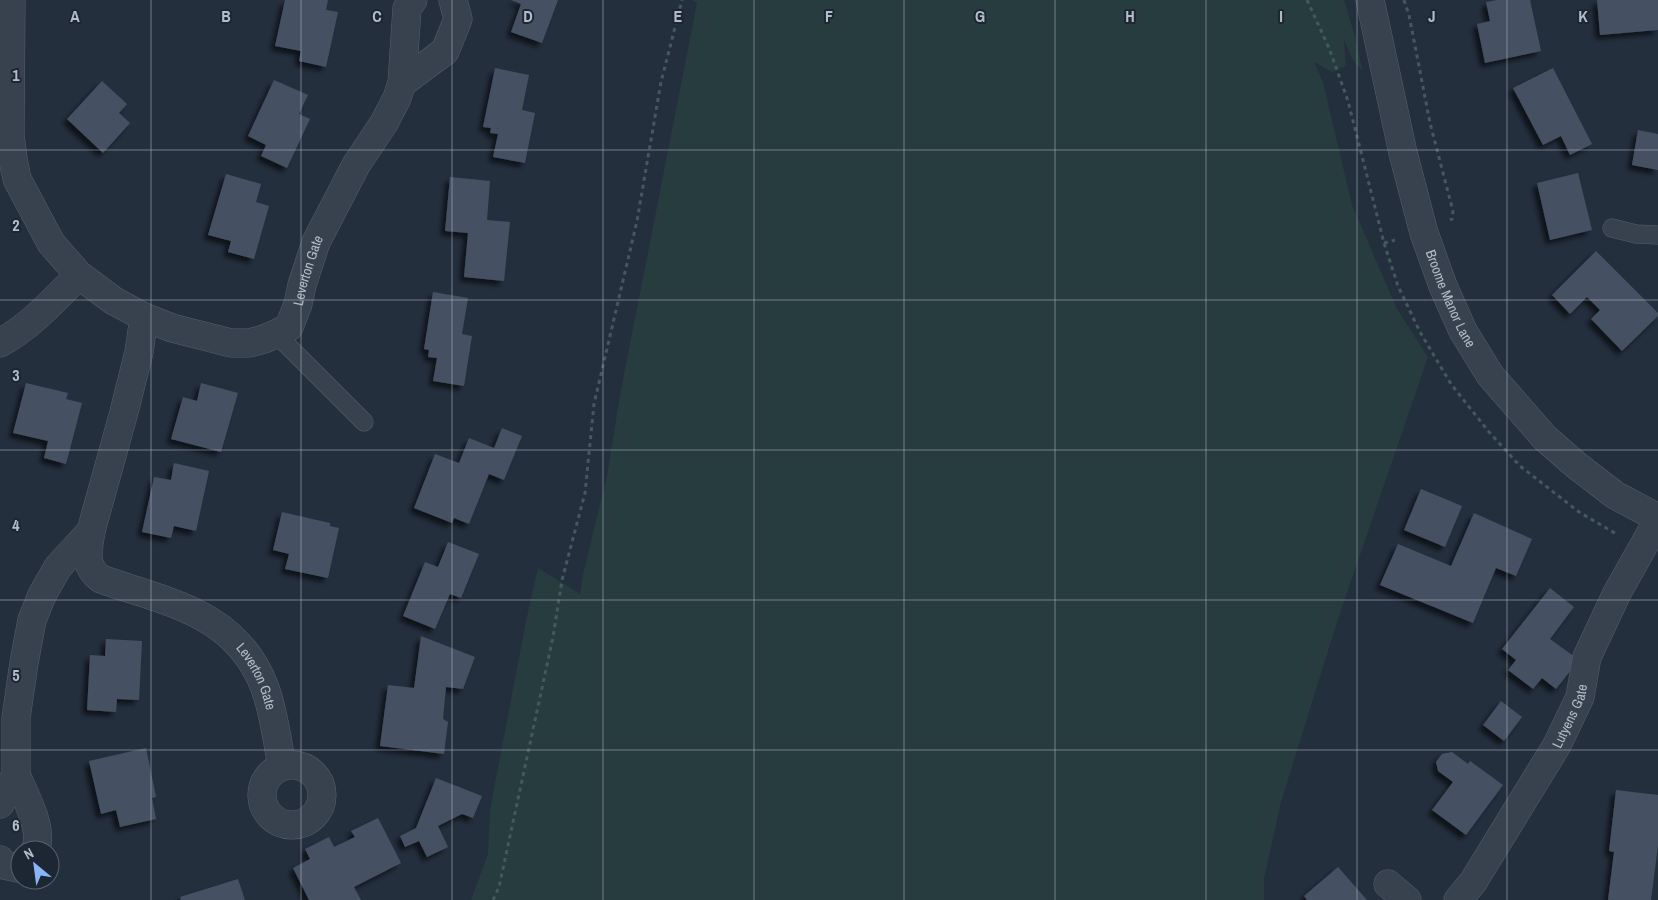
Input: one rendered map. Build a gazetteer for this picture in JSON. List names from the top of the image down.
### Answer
{
  "streets": {
    "street": ["Leverton Gate", "Broome Manor Lane", "Lutyens Gate"]
  },
  "crossings": [
    ["Broome Manor Lane", "Lutyens Gate"]
  ],
  "north": "top left",
  "grid": {
    "columns": [
      "A",
      "B",
      "C",
      "D",
      "E",
      "F",
      "G",
      "H",
      "I",
      "J",
      "K"
    ],
    "rows": [
      "1",
      "2",
      "3",
      "4",
      "5",
      "6"
    ]
  }
}
